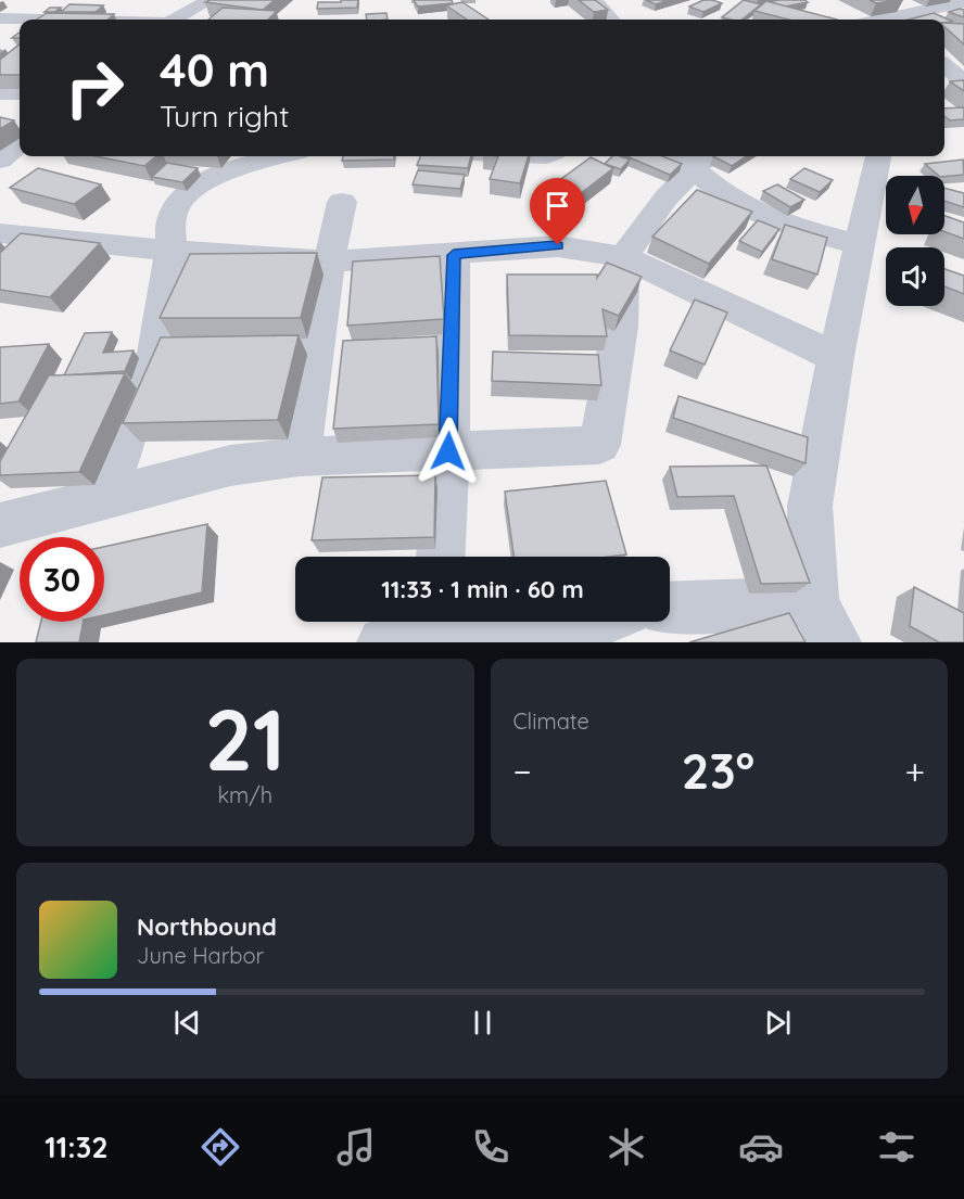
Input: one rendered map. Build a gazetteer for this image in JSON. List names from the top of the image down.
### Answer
{
  "north": "bottom",
  "page": {
    "turn": ["40 m", "Turn right"],
    "limit": "30",
    "trip": "11:33 · 1 min · 60 m",
    "tile": [
      ["21", "km/h"],
      "Climate"
    ],
    "heat": ["−", "23°", "+"],
    "song": ["Northbound", "June Harbor"],
    "tabs": "11:32"
  }
}
